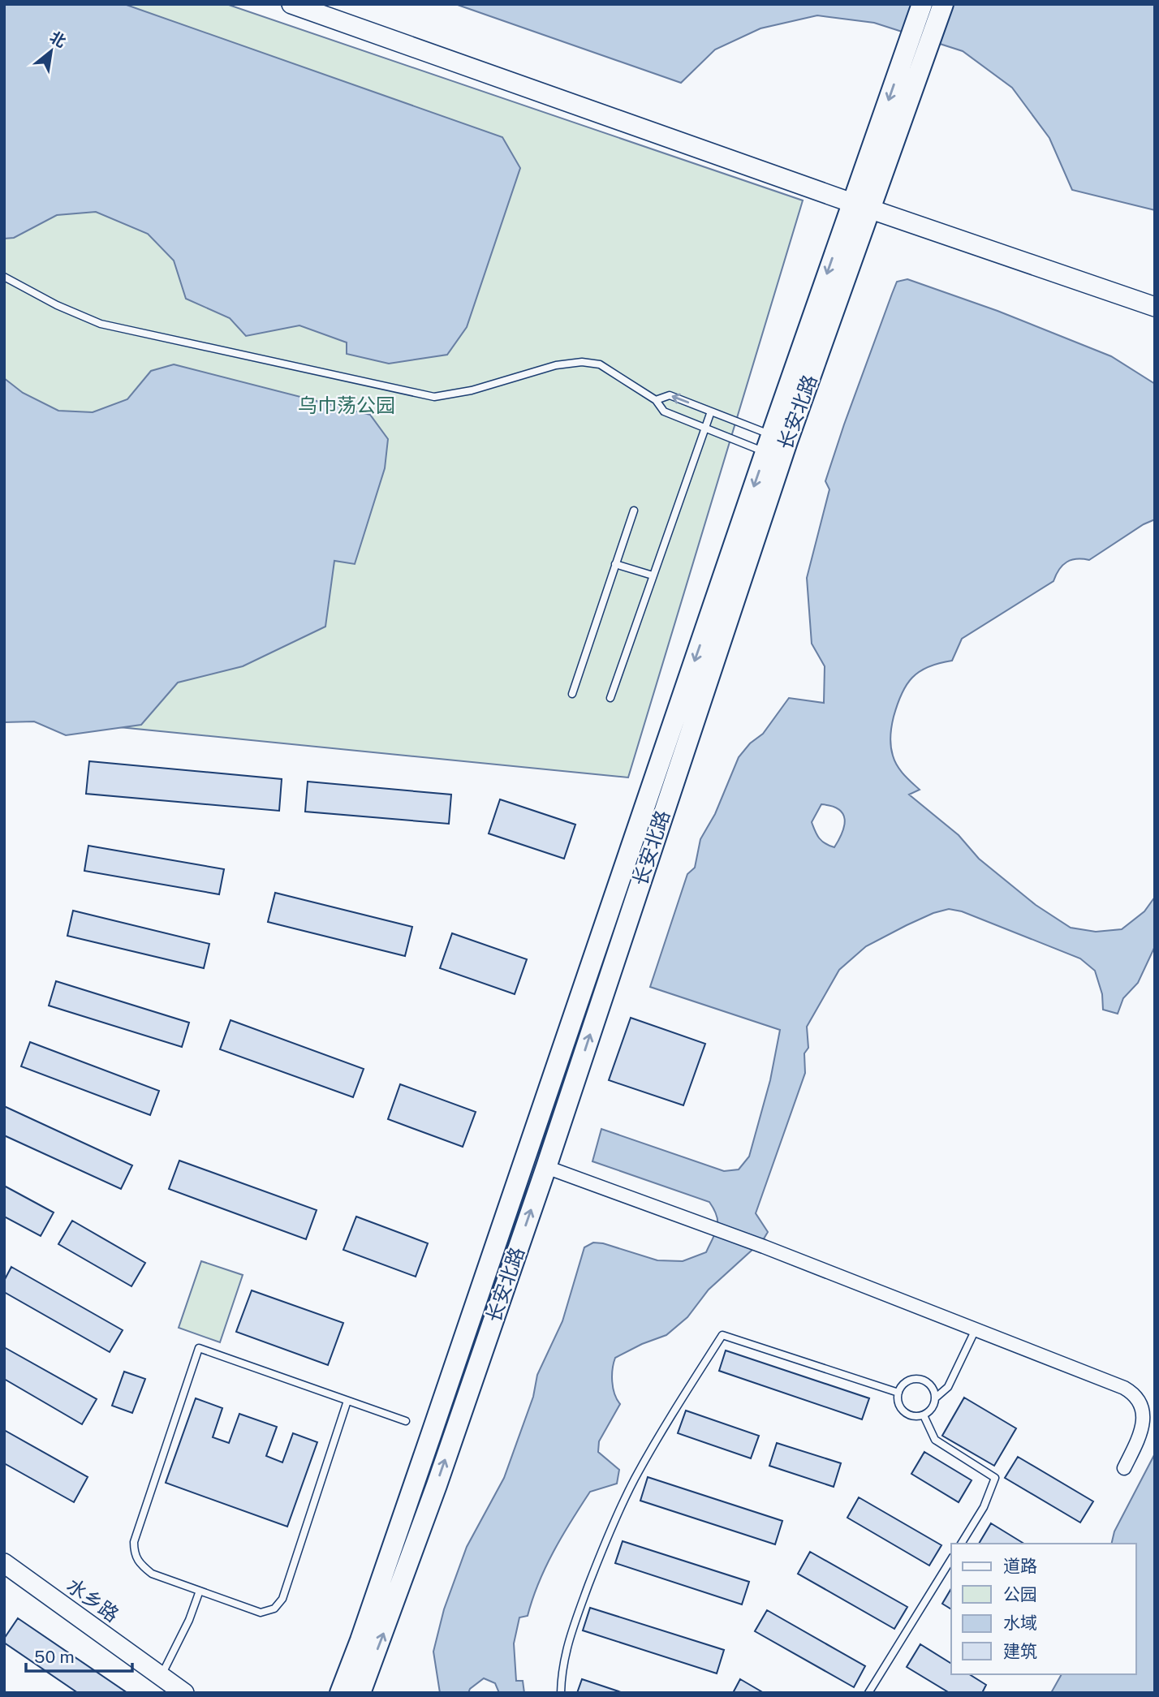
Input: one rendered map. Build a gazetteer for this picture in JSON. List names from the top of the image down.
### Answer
{
  "streets": {
    "main road": ["长安北路", "水乡路"]
  },
  "parks": ["乌巾荡公园"],
  "legend": [
    "道路",
    "公园",
    "水域",
    "建筑"
  ],
  "scale_bar": "50 m",
  "north": "top right"
}
